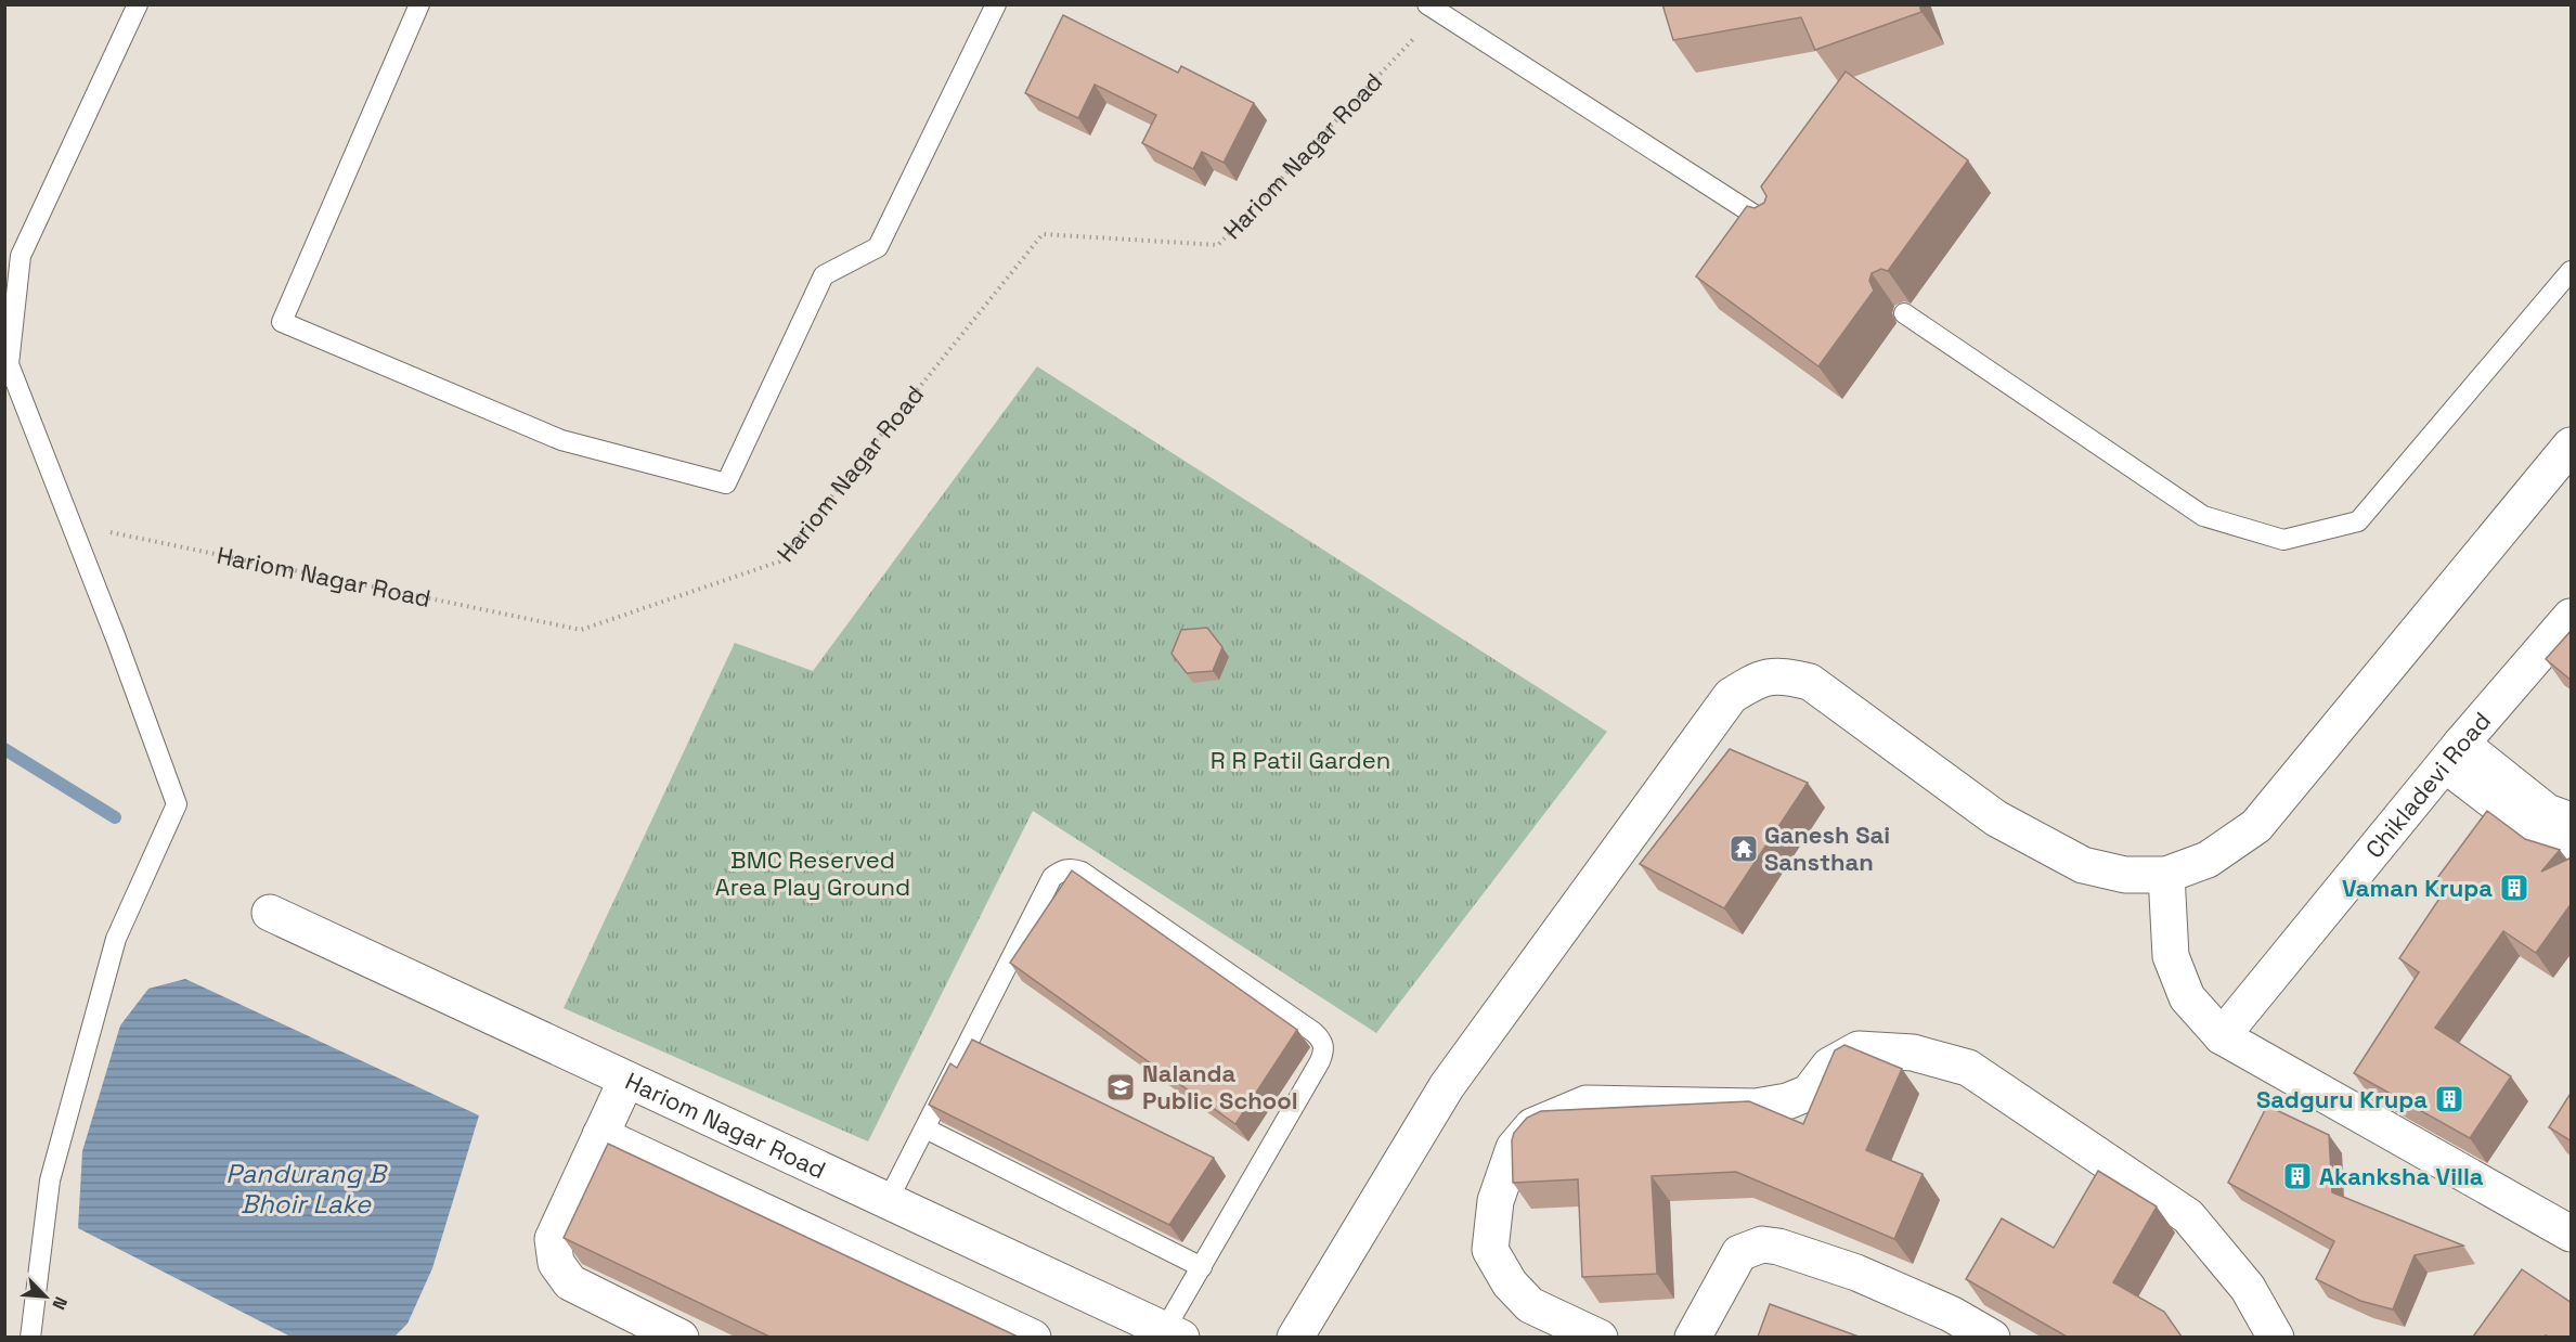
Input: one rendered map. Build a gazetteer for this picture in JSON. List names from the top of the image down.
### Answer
{
  "streets": {
    "street": ["Hariom Nagar Road", "Chikladevi Road"]
  },
  "water": ["Pandurang B Bhoir Lake"],
  "parks": ["R R Patil Garden", "BMC Reserved Area Play Ground"],
  "places": {
    "temple": ["Ganesh Sai Sansthan"],
    "building": ["Vaman Krupa", "Sadguru Krupa", "Akanksha Villa"],
    "school or university": ["Nalanda Public School"]
  },
  "north": "bottom right"
}
